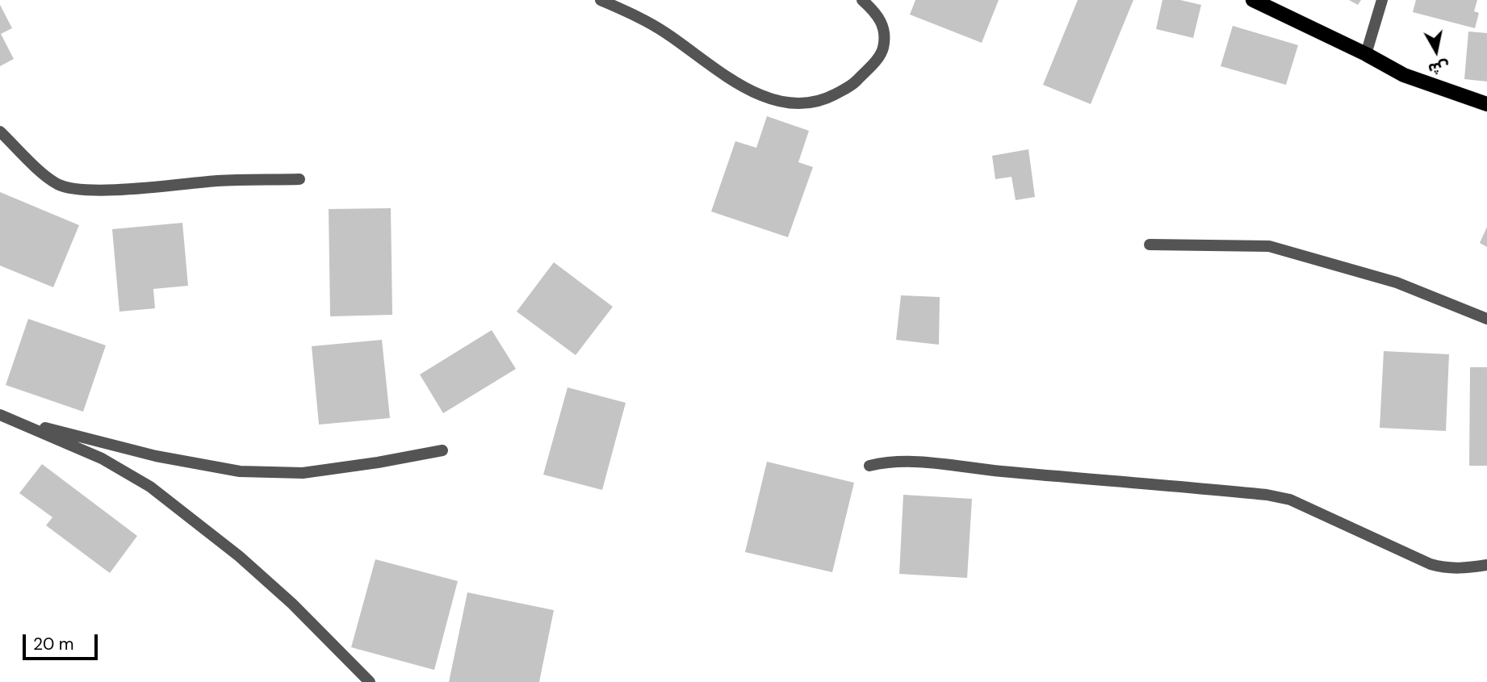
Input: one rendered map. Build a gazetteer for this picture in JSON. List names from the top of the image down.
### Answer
{
  "scale_bar": "20 m",
  "north": "bottom"
}
